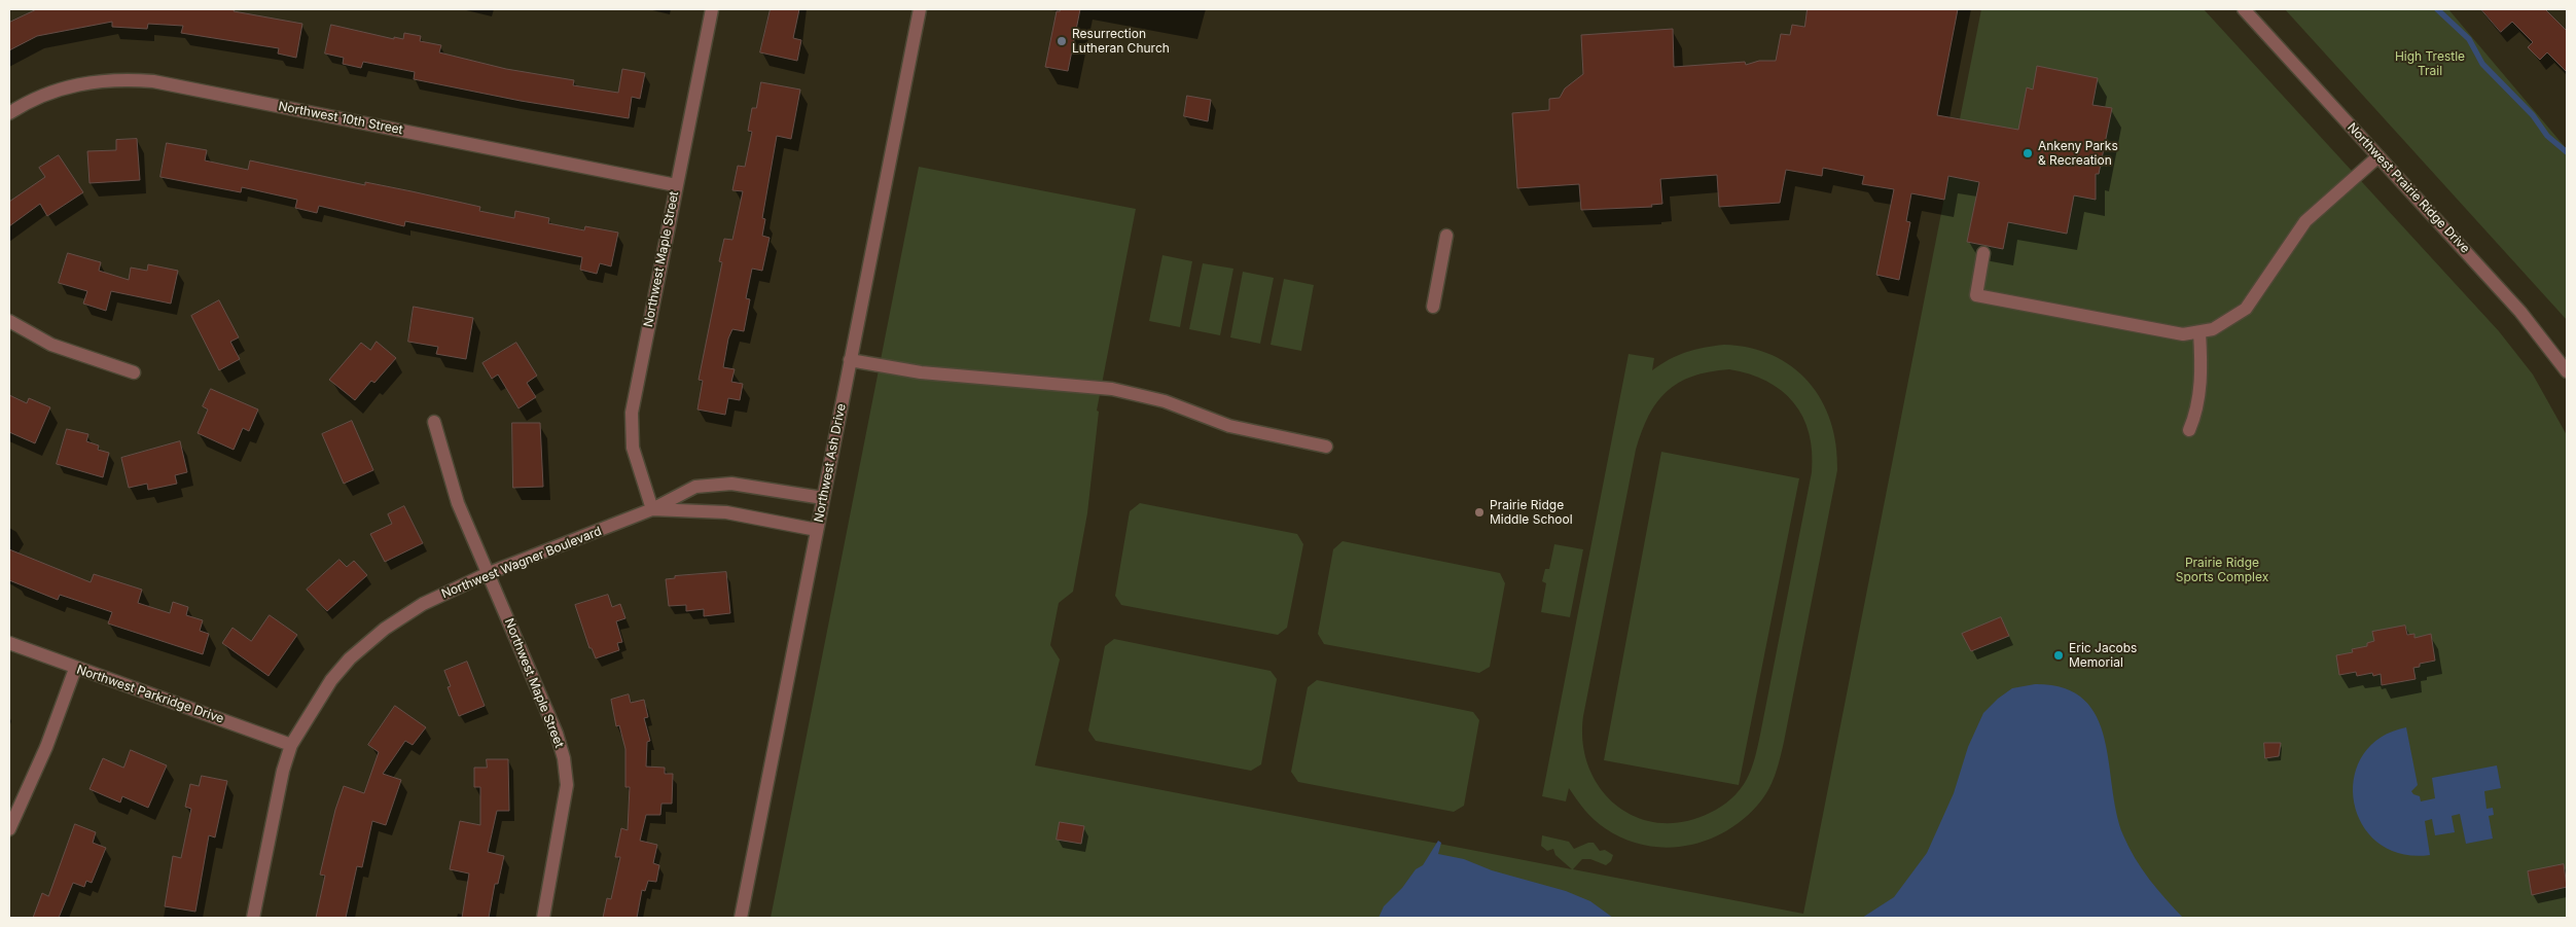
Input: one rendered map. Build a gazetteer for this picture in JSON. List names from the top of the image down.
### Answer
{
  "streets": {
    "street": [
      "Northwest 10th Street",
      "Northwest Prairie Ridge Drive",
      "Northwest Maple Street",
      "Northwest Ash Drive",
      "Northwest Wagner Boulevard",
      "Northwest Parkridge Drive"
    ]
  },
  "crossings": [
    ["Northwest 10th Street", "Northwest Maple Street"],
    ["Northwest Maple Street", "Northwest Wagner Boulevard"],
    ["Northwest Ash Drive", "Northwest Wagner Boulevard"],
    ["Northwest Wagner Boulevard", "Northwest Parkridge Drive"]
  ],
  "parks": ["High Trestle Trail", "Prairie Ridge Sports Complex"],
  "places": [
    "Resurrection Lutheran Church",
    "Ankeny Parks & Recreation",
    "Prairie Ridge Middle School",
    "Eric Jacobs Memorial"
  ]
}
